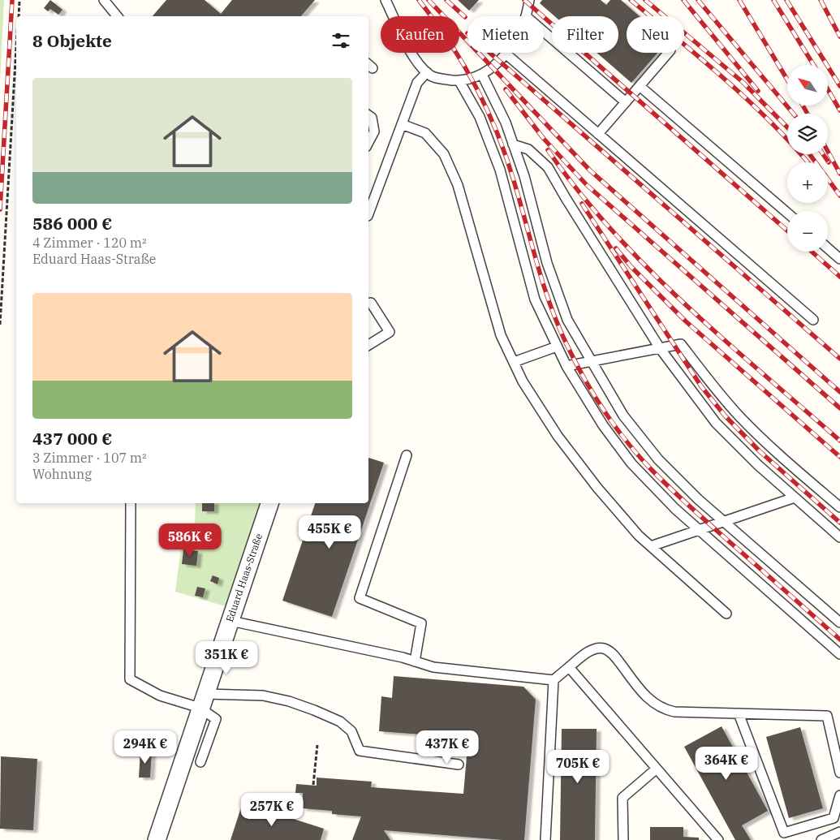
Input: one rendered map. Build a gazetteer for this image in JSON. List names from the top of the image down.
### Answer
{
  "streets": {
    "street": ["Eduard Haas-Straße"]
  },
  "north": "top left",
  "page": {
    "chip": [
      "Kaufen",
      "Mieten",
      "Filter",
      "Neu"
    ],
    "heading": "8 Objekte",
    "map_buttons": ["+", "−"],
    "list": [
      {
        "name": "586 000 €",
        "note": "4 Zimmer · 120 m² · Eduard Haas-Straße"
      },
      {
        "name": "437 000 €",
        "note": "3 Zimmer · 107 m² · Wohnung"
      }
    ],
    "price": [
      "455K €",
      "586K €",
      "351K €",
      "294K €",
      "437K €",
      "364K €",
      "705K €",
      "257K €"
    ]
  }
}
